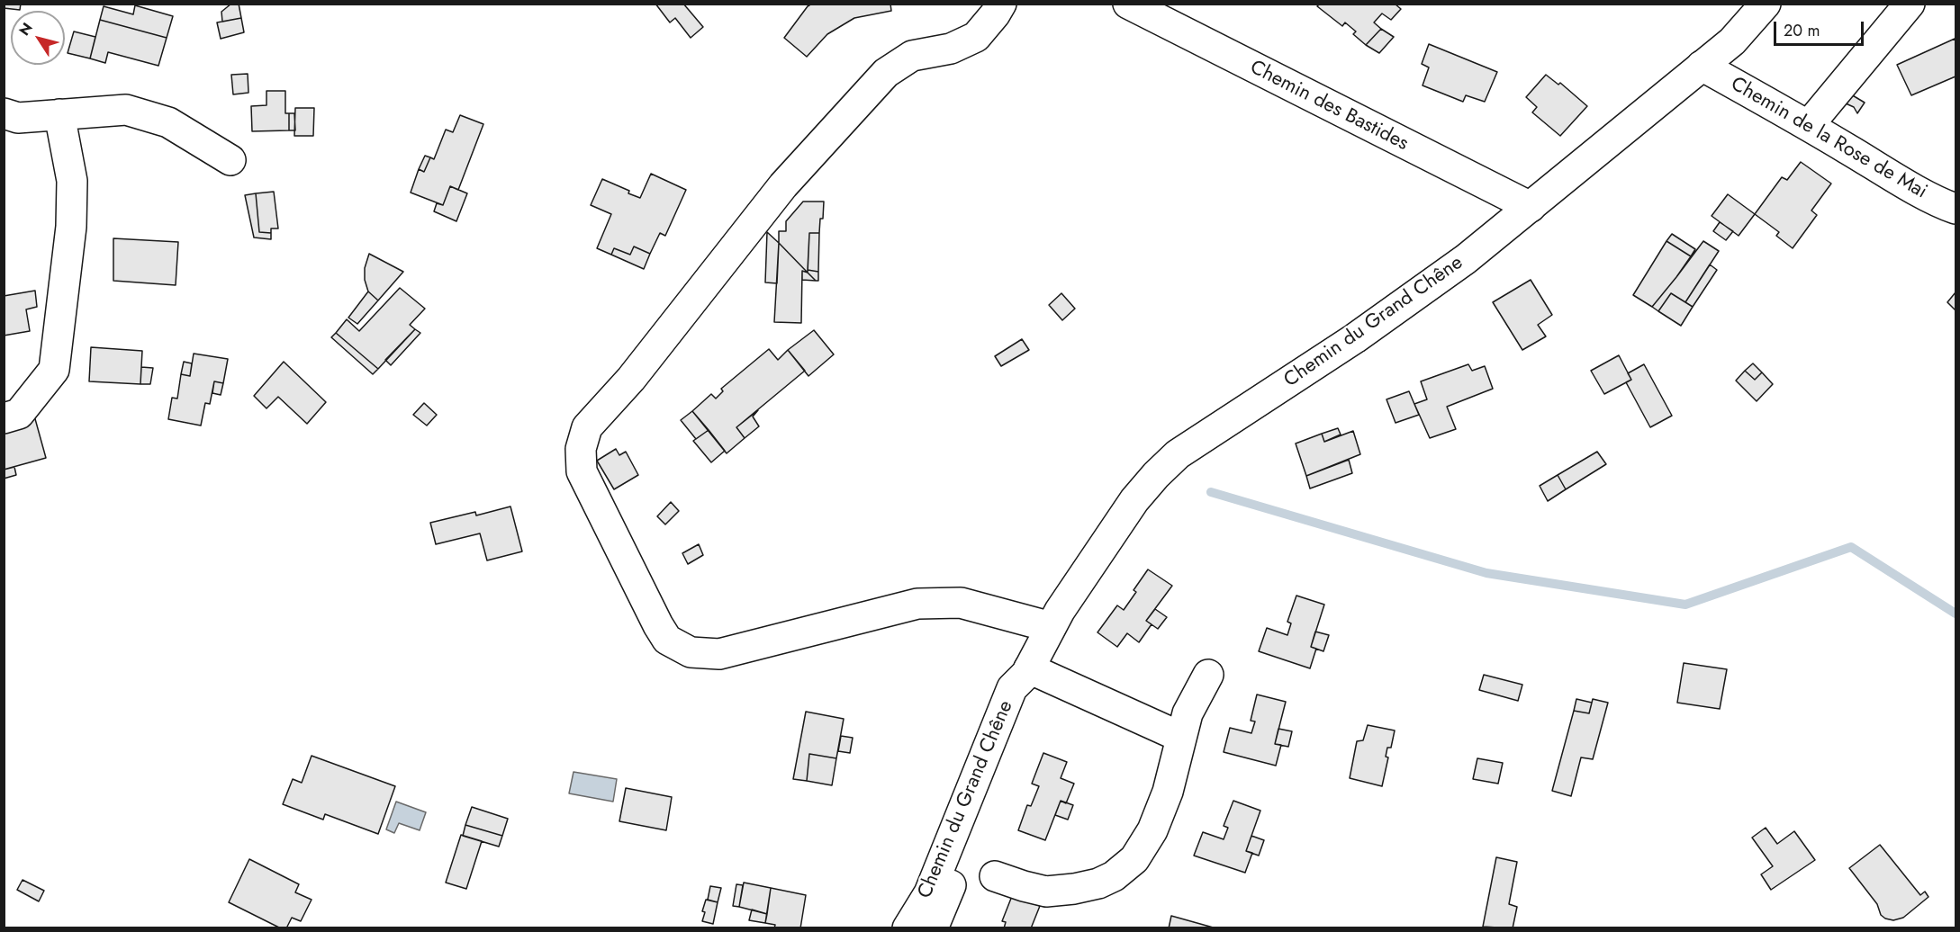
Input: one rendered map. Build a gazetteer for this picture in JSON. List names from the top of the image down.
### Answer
{
  "streets": {
    "main road": ["Chemin des Bastides", "Chemin de la Rose de Mai", "Chemin du Grand Chêne"]
  },
  "crossings": [
    ["Chemin des Bastides", "Chemin du Grand Chêne"],
    ["Chemin de la Rose de Mai", "Chemin du Grand Chêne"]
  ],
  "scale_bar": "20 m",
  "north": "top left"
}
